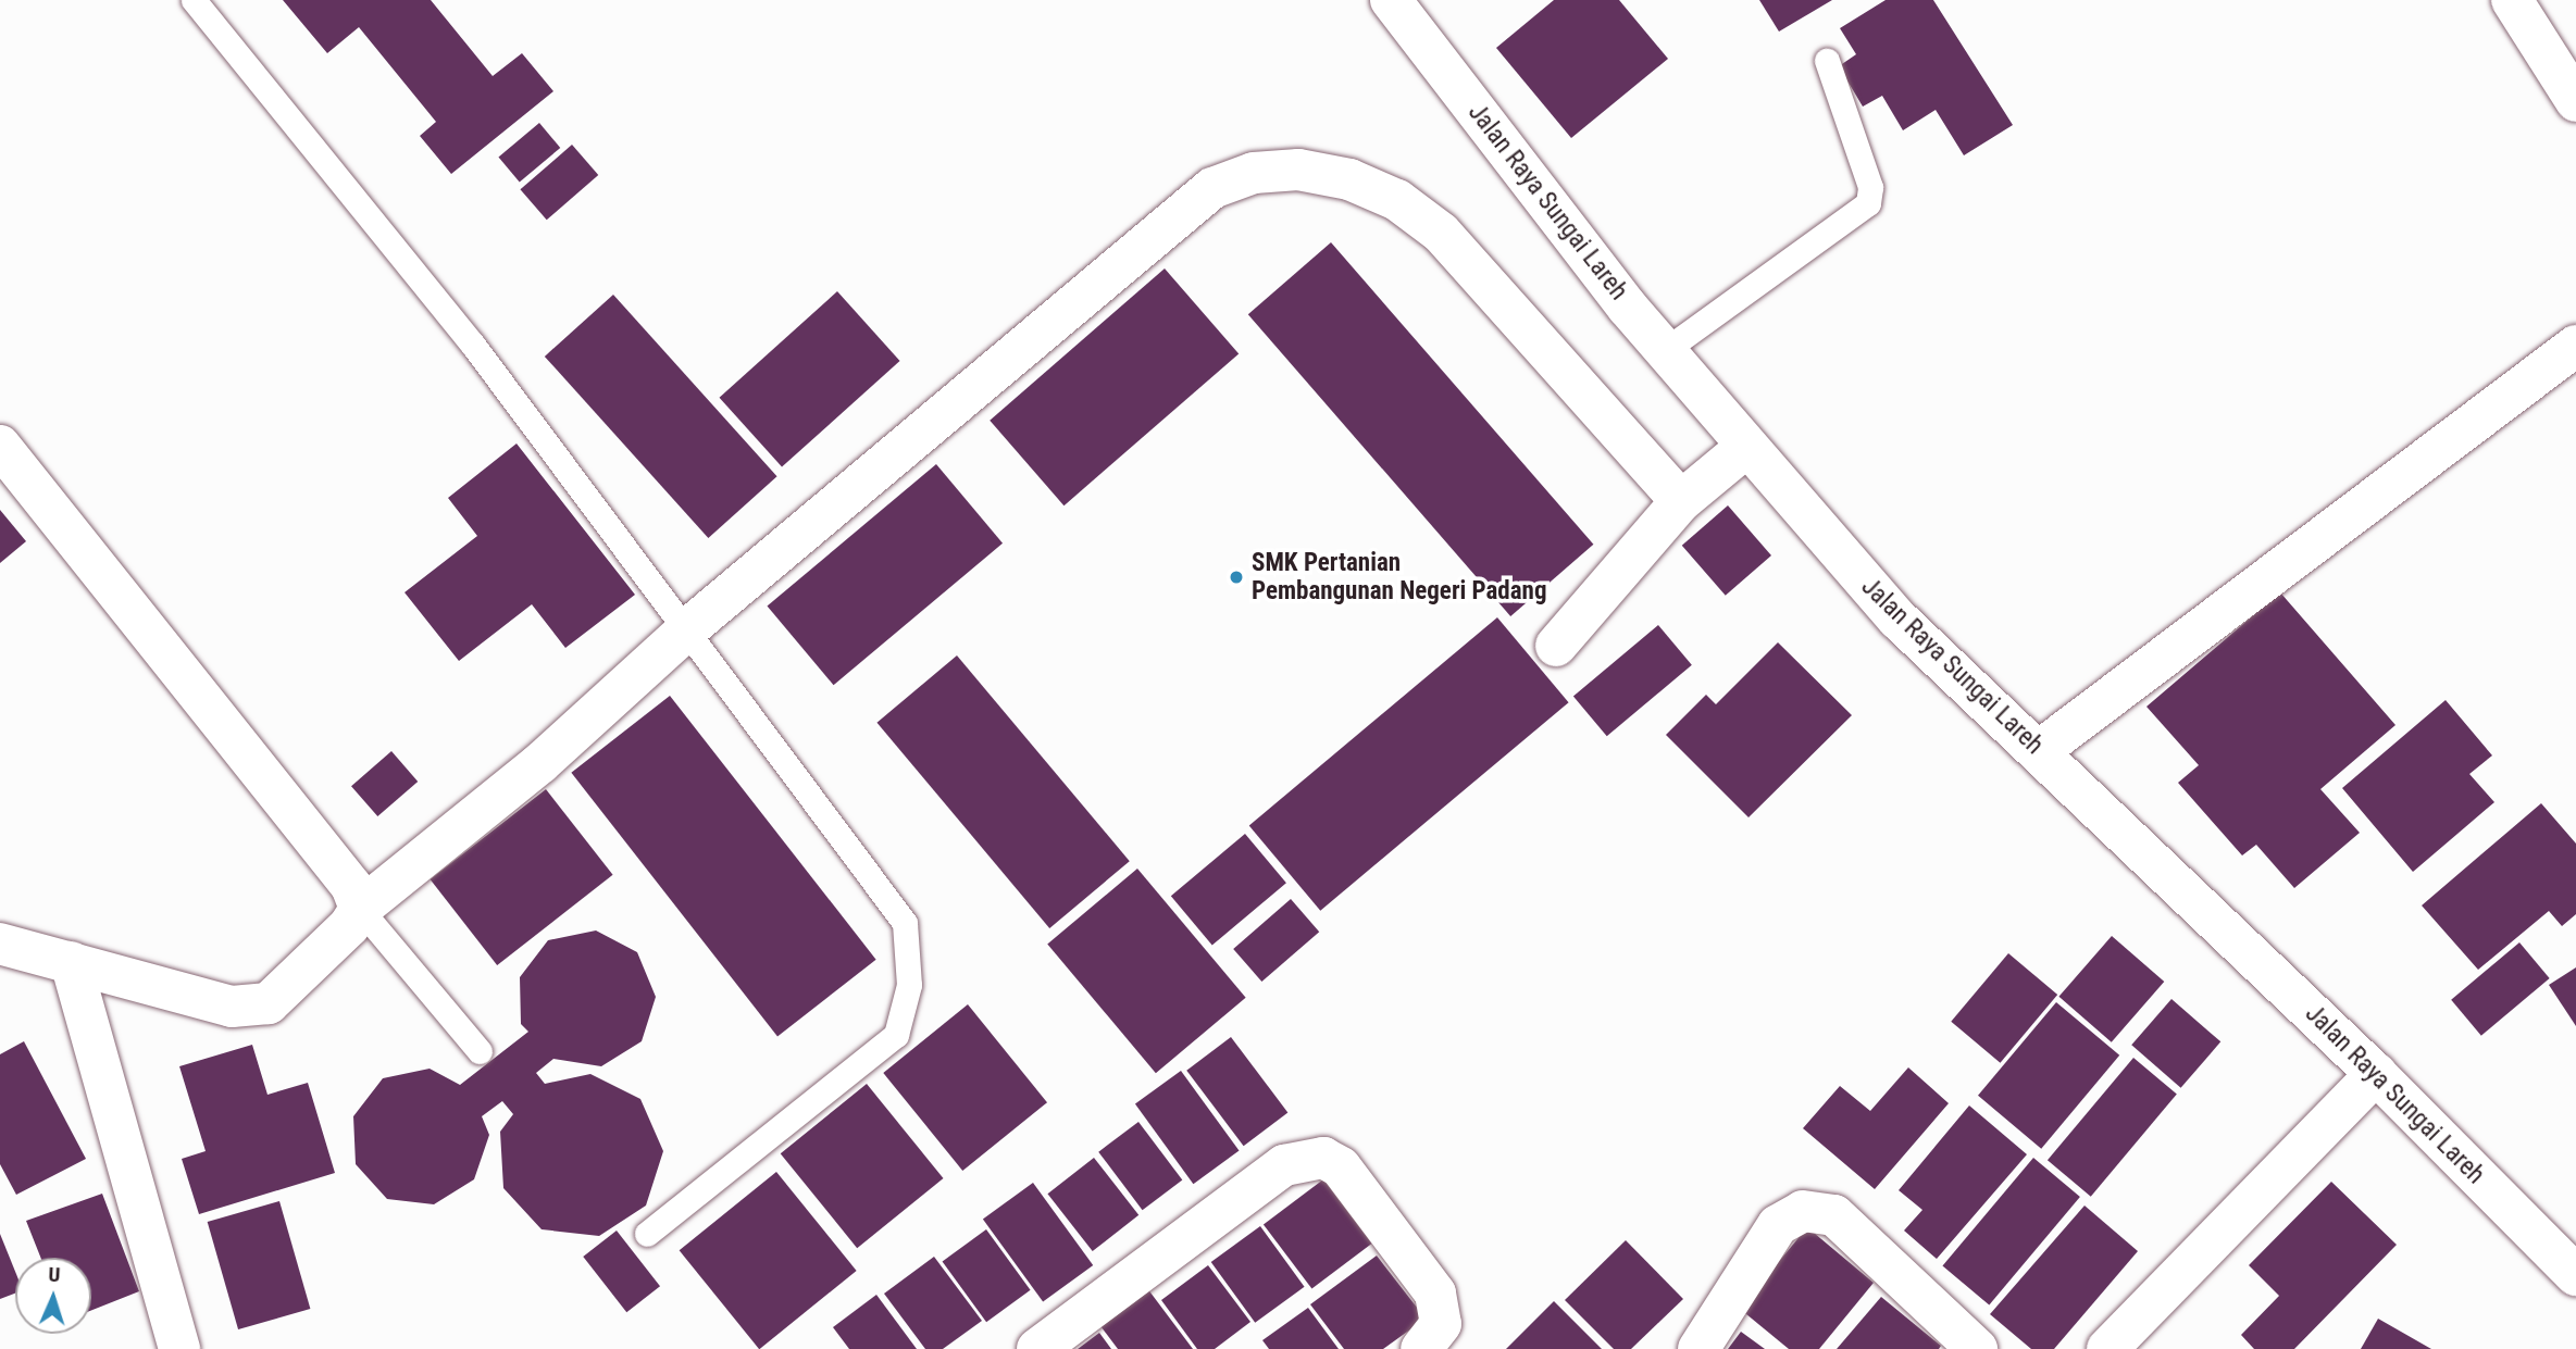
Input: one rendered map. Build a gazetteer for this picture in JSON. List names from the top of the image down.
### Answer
{
  "streets": {
    "street": ["Jalan Raya Sungai Lareh"]
  },
  "places": ["SMK Pertanian Pembangunan Negeri Padang"],
  "north": "top"
}
